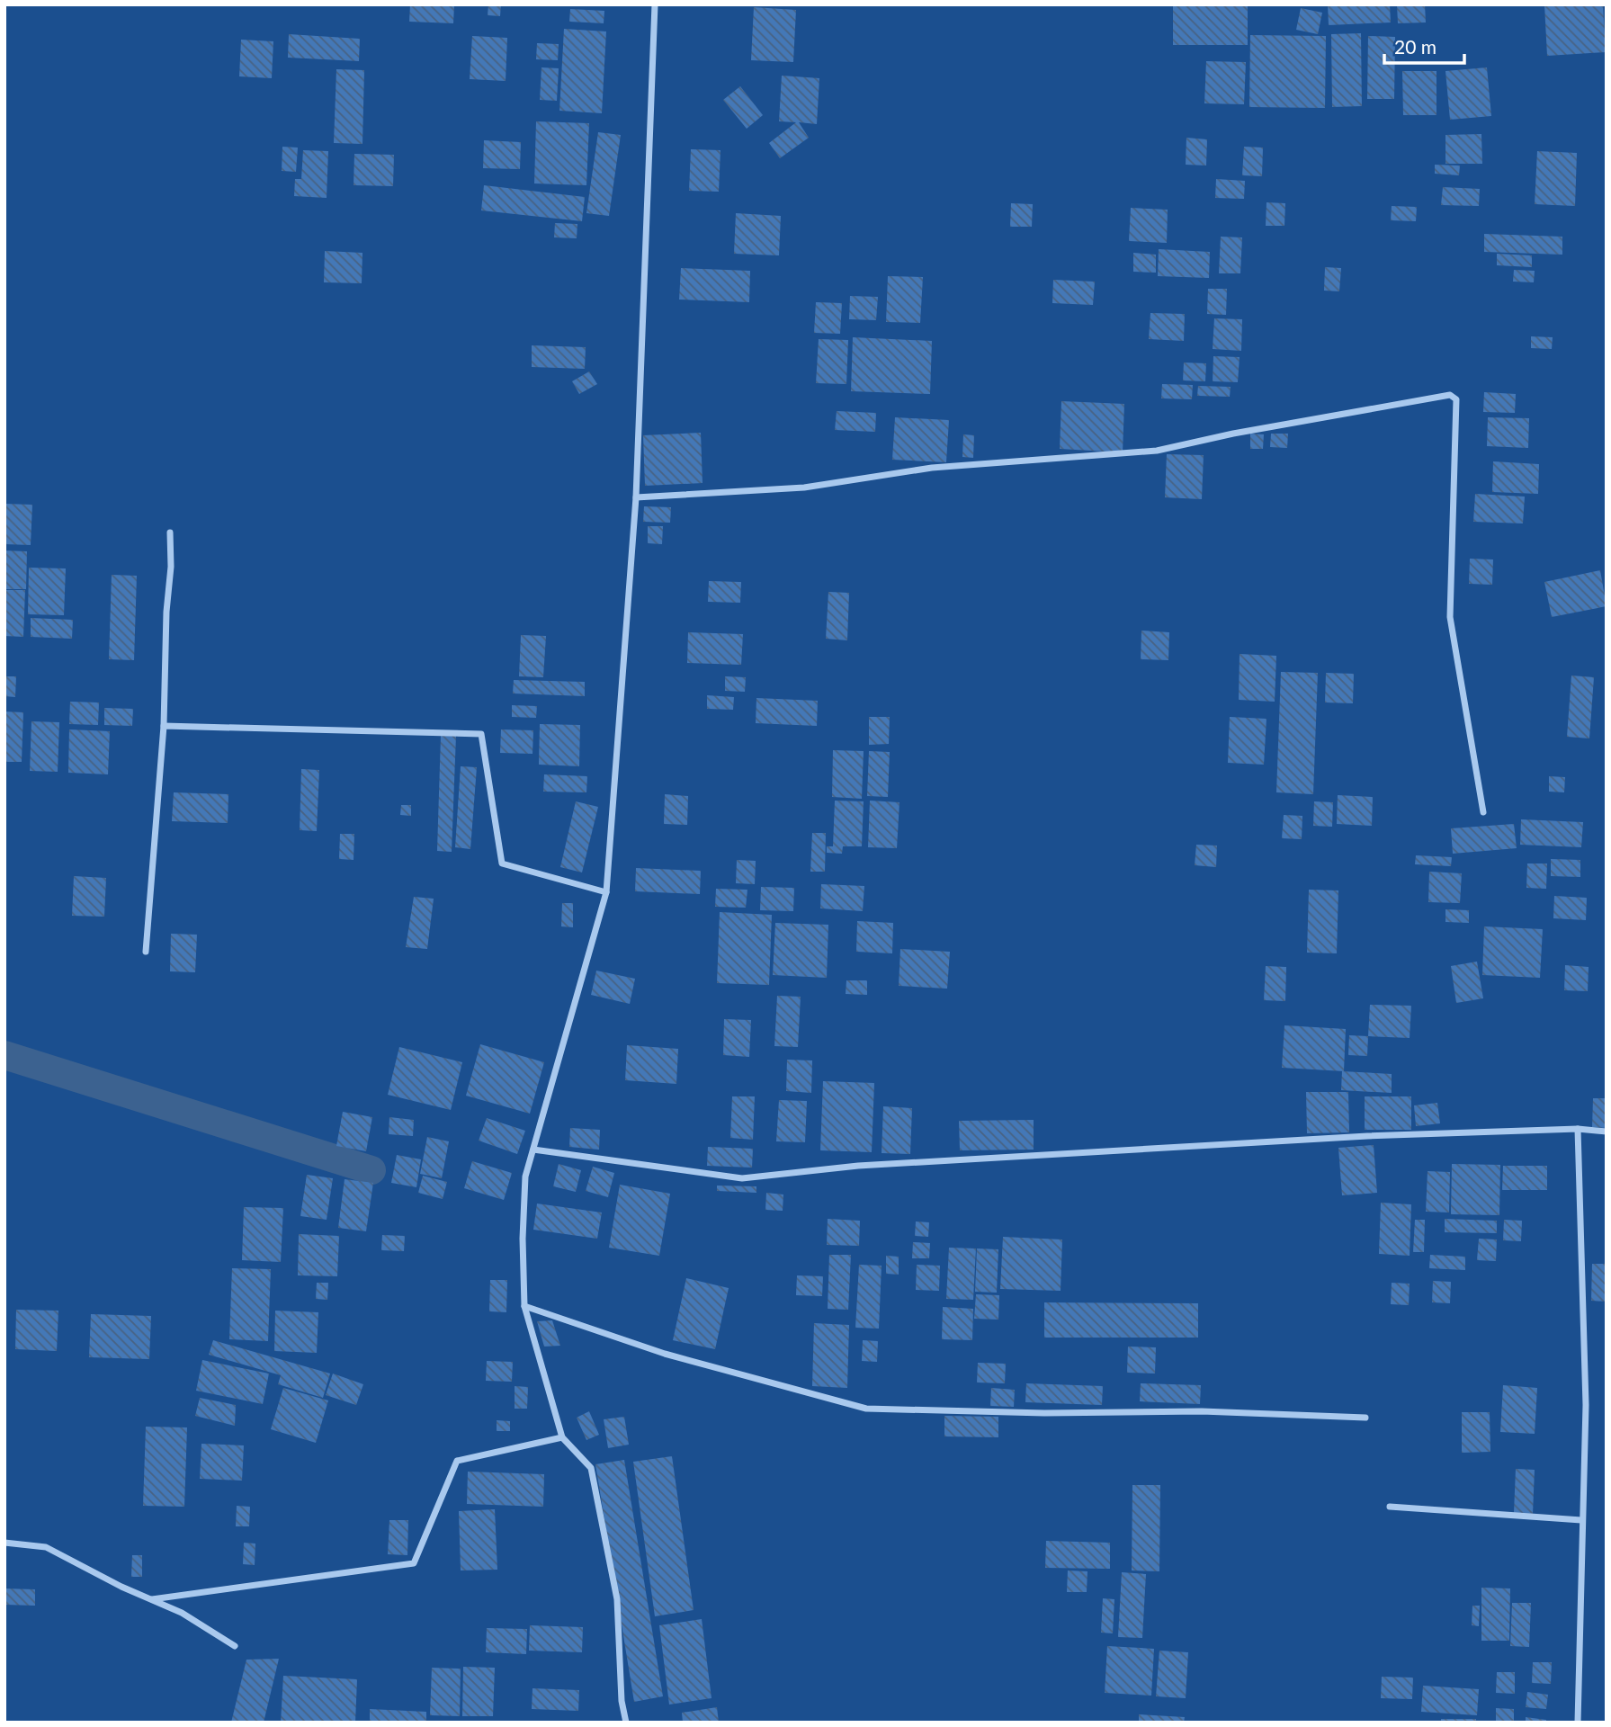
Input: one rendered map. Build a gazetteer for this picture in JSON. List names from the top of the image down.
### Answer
{
  "scale_bar": "20 m"
}
